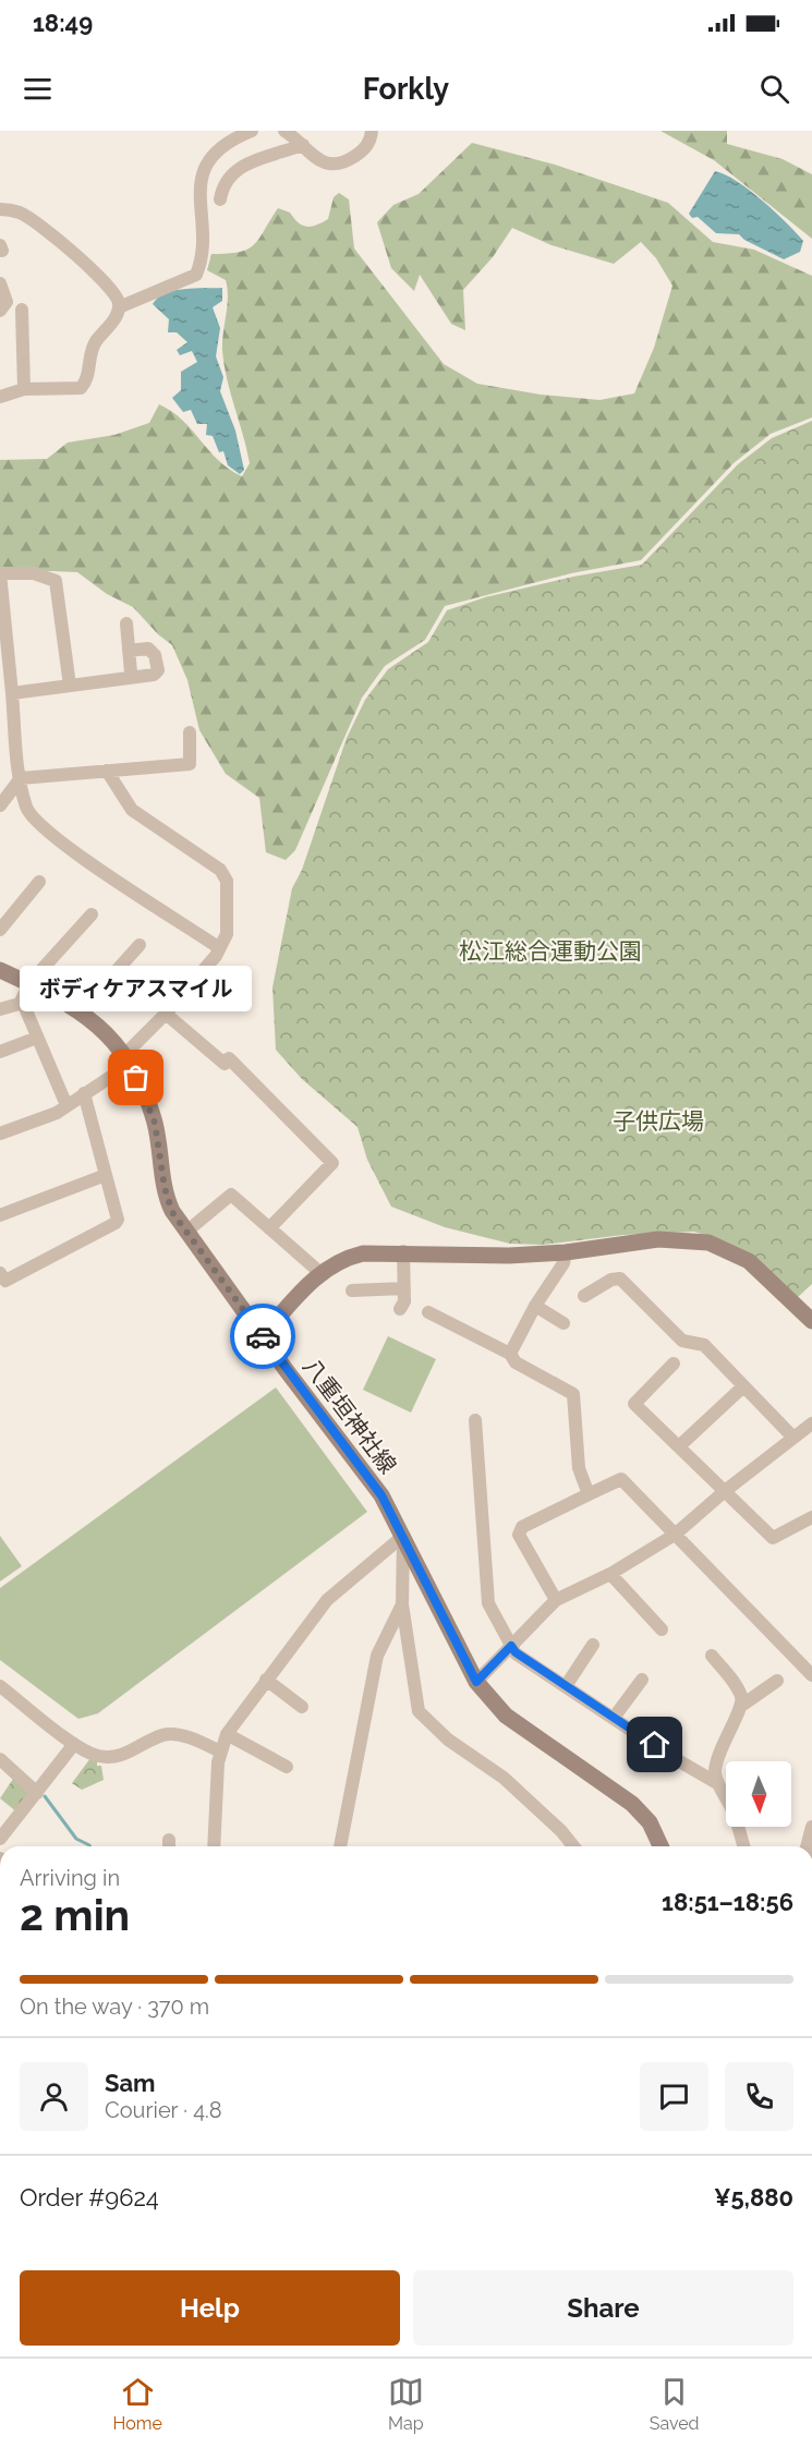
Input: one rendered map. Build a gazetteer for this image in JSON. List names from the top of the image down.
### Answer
{
  "streets": {
    "main road": ["八重垣神社線"]
  },
  "parks": ["松江総合運動公園", "子供広場"],
  "places": ["ボディケアスマイル"],
  "north": "bottom",
  "page": {
    "status": "18:49",
    "header": "Forkly",
    "bubble": "ボディケアスマイル",
    "heading": ["2 min", "Arriving in", "18:51–18:56"],
    "panel": [
      "Sam",
      "Courier · 4.8",
      "Order #9624",
      "¥5,880"
    ],
    "bar": "On the way · 370 m",
    "buttons": ["Help", "Share"],
    "tabs": ["Home", "Map", "Saved"]
  }
}
